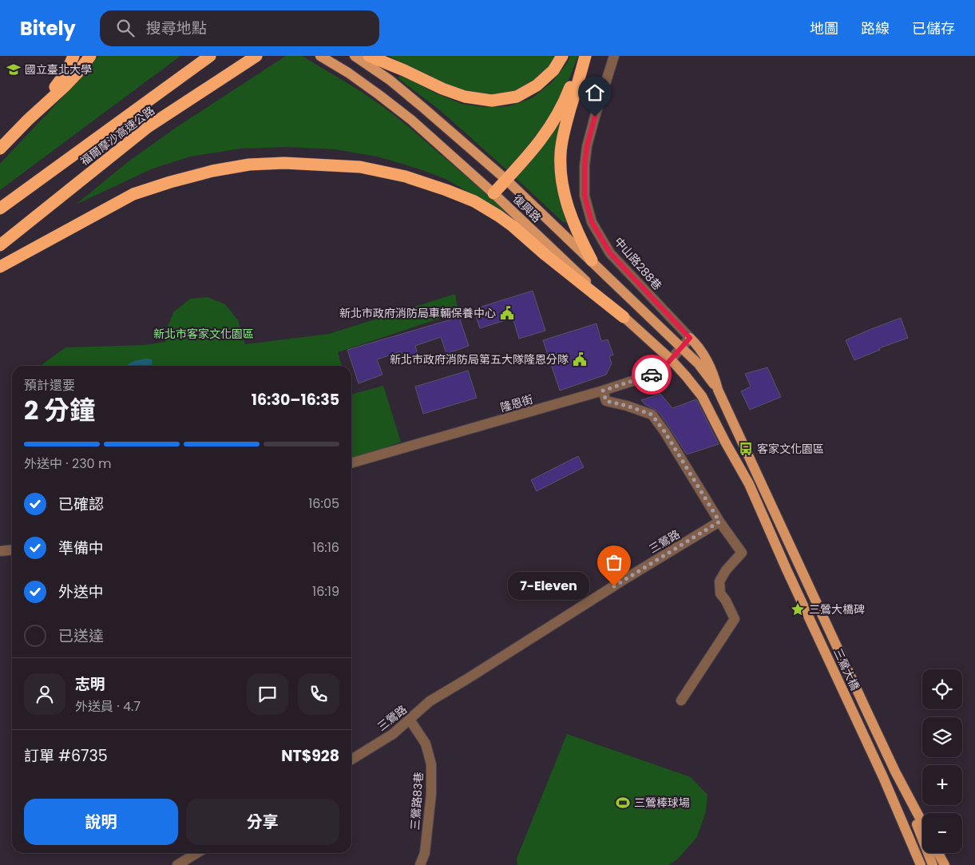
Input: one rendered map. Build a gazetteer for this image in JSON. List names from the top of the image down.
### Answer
{
  "streets": {
    "highway": ["福爾摩沙高速公路"],
    "main road": ["復興路", "三鶯大橋"],
    "street": [
      "中山路288巷",
      "隆恩街",
      "三鶯路",
      "三鶯路83巷"
    ]
  },
  "crossings": [
    ["復興路", "隆恩街"],
    ["復興路", "三鶯大橋"],
    ["中山路288巷", "隆恩街"],
    ["三鶯路", "三鶯路83巷"]
  ],
  "parks": ["新北市客家文化園區"],
  "places": {
    "school or university": ["國立臺北大學"],
    "public building": ["新北市政府消防局車輛保養中心", "新北市政府消防局第五大隊隆恩分隊"],
    "bus stop": ["客家文化園區"],
    "other": ["7-Eleven"],
    "place": ["三鶯大橋碑"],
    "sports": ["三鶯棒球場"]
  },
  "page": {
    "header": "Bitely",
    "search": "搜尋地點",
    "nav": ["地圖", "路線", "已儲存"],
    "heading": ["2 分鐘", "預計還要", "16:30–16:35"],
    "panel": [
      "志明",
      "外送員 · 4.7",
      "訂單 #6735",
      "NT$928"
    ],
    "bar": "外送中 · 230 m",
    "list": [
      ["已確認", "16:05"],
      ["準備中", "16:16"],
      ["外送中", "16:19"],
      "已送達"
    ],
    "bubble": "7-Eleven",
    "map_buttons": ["+", "−"],
    "buttons": ["說明", "分享"]
  }
}
